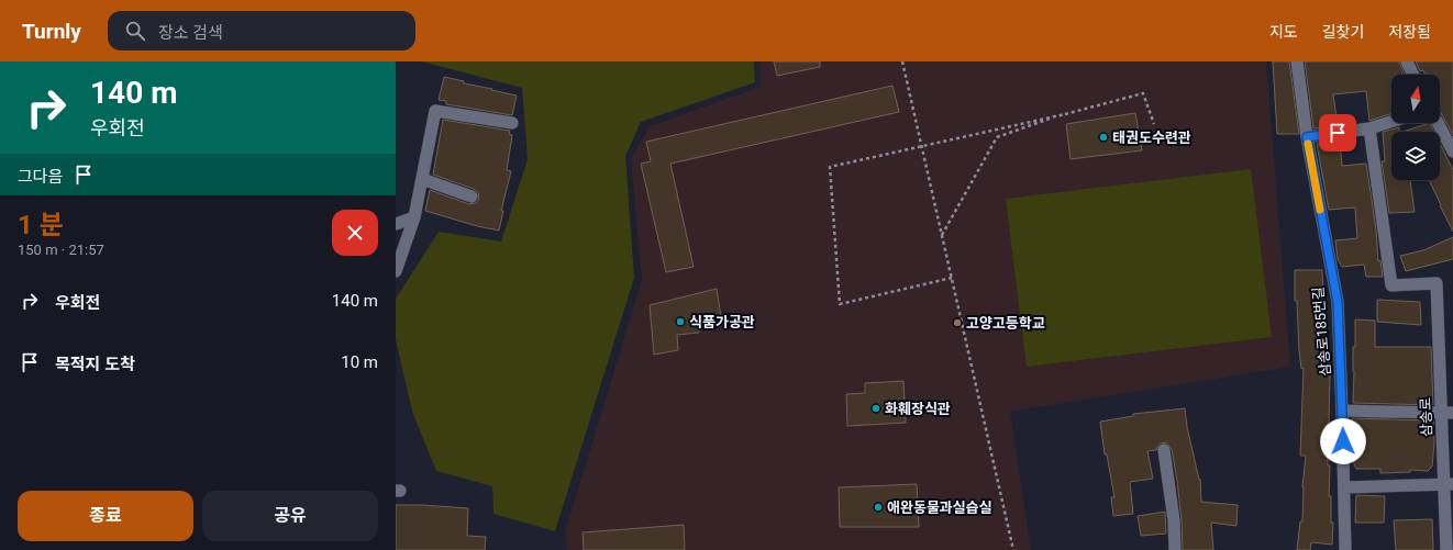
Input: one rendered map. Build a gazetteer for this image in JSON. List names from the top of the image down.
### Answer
{
  "streets": {
    "street": ["삼송로185번길", "삼송로"]
  },
  "places": [
    "태권도수련관",
    "식품가공관",
    "고양고등학교",
    "화훼장식관",
    "애완동물과실습실"
  ],
  "north": "top",
  "page": {
    "header": "Turnly",
    "search": "장소 검색",
    "nav": ["지도", "길찾기", "저장됨"],
    "turn": ["140 m", "우회전"],
    "then": "그다음",
    "heading": ["1 분", "150 m · 21:57"],
    "list": [
      {
        "name": "우회전",
        "value": "140 m"
      },
      {
        "name": "목적지 도착",
        "value": "10 m"
      }
    ],
    "buttons": ["종료", "공유"]
  }
}
